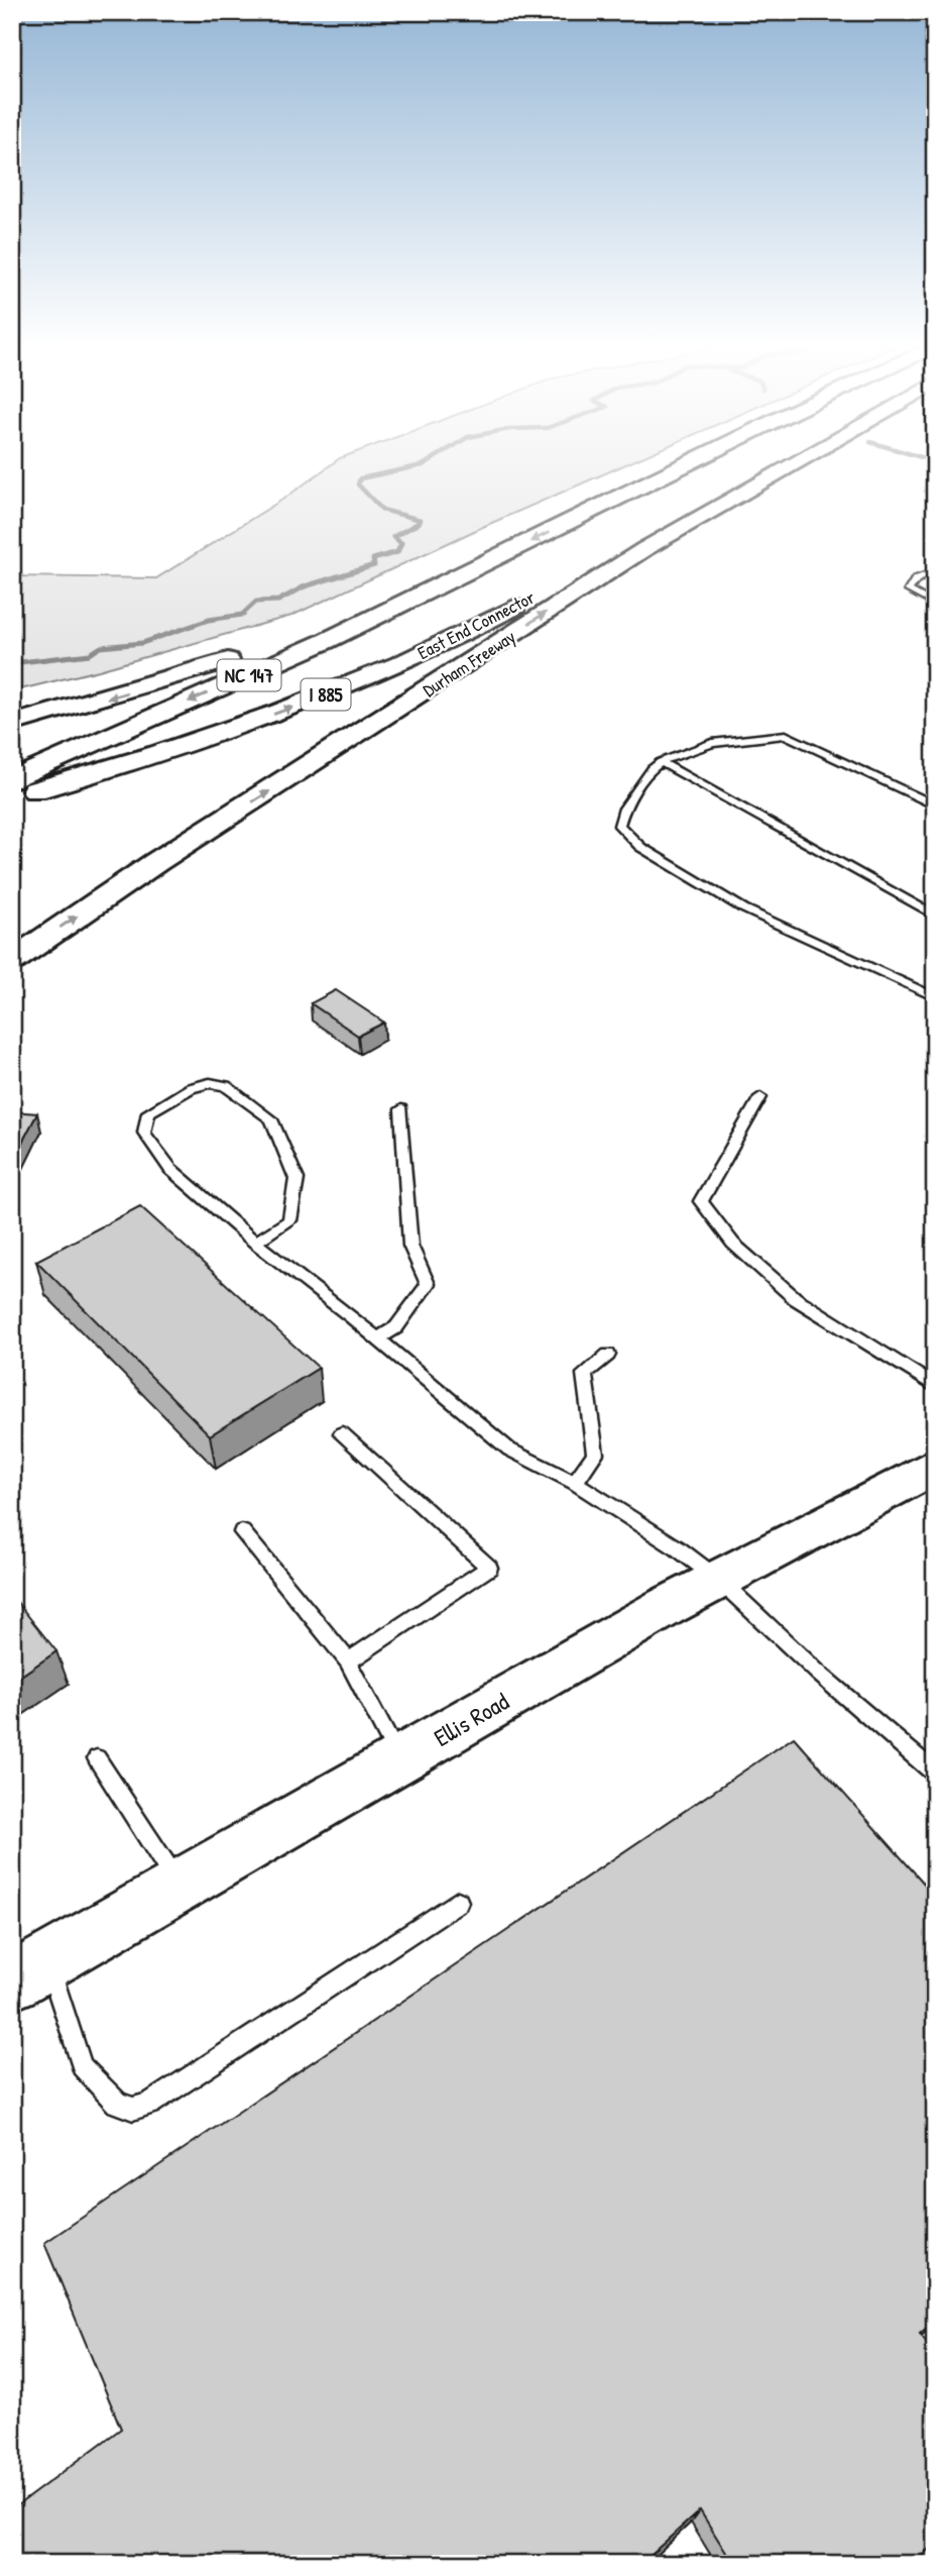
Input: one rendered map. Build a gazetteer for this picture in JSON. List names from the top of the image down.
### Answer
{
  "streets": {
    "main road": [
      "East End Connector",
      "Durham Freeway",
      "NC 147",
      "I 885",
      "Ellis Road"
    ]
  }
}
